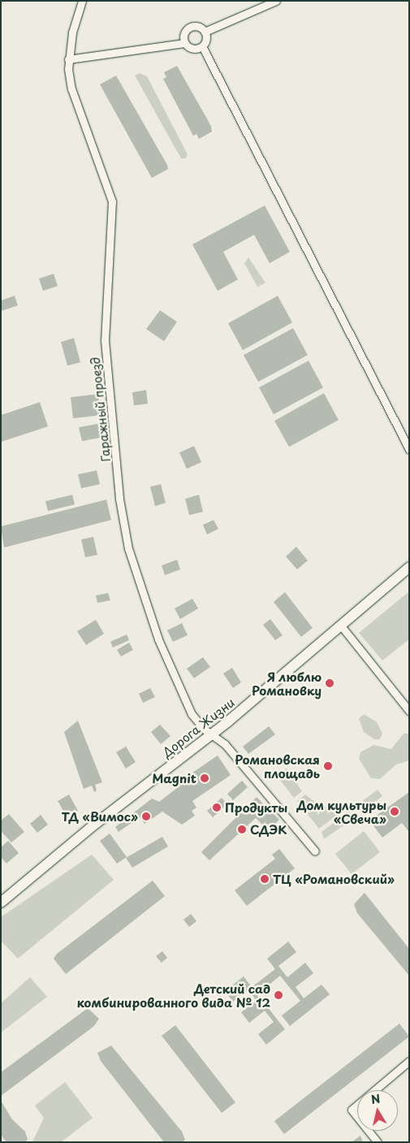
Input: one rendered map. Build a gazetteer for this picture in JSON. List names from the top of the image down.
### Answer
{
  "streets": {
    "main road": ["Дорога Жизни"],
    "street": ["Гаражный проезд"]
  },
  "crossings": [
    ["Гаражный проезд", "Дорога Жизни"]
  ],
  "places": [
    "Я люблю Романовку",
    "Романовская площадь",
    "Magnit",
    "Продукты",
    "Дом культуры «Свеча»",
    "ТД «Вимос»",
    "СДЭК",
    "ТЦ «Романовский»",
    "Детский сад комбинированного вида № 12"
  ],
  "north": "top"
}
